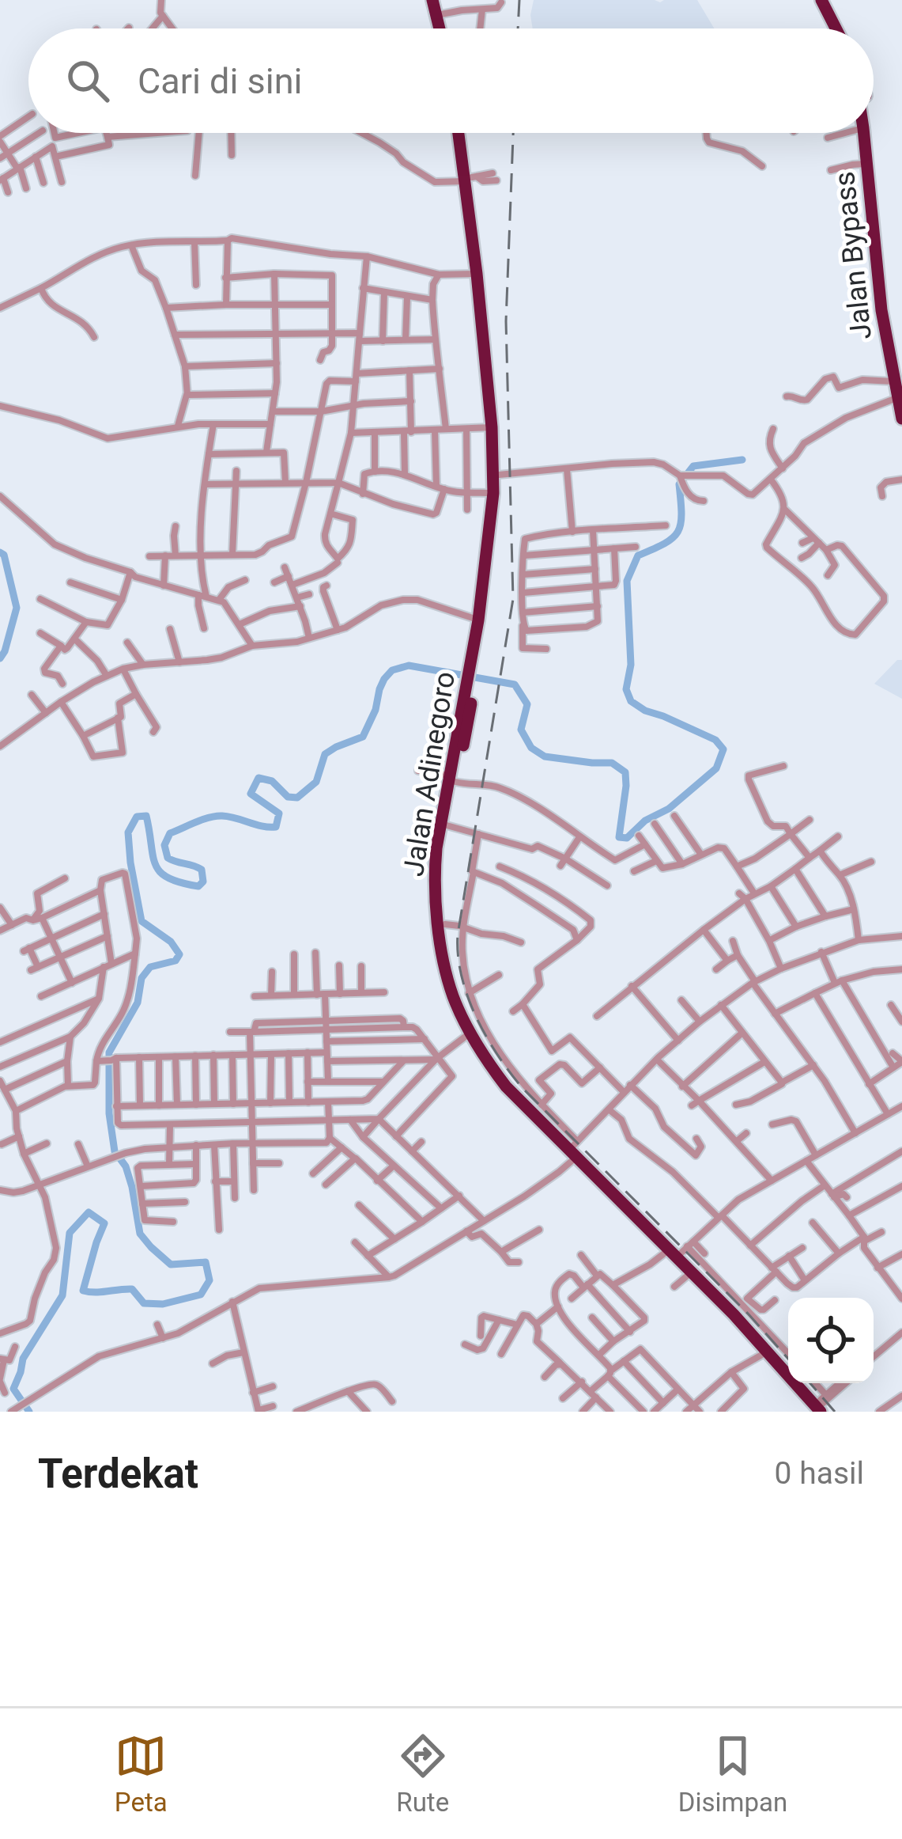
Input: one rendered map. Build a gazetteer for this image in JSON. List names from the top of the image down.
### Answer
{
  "streets": {
    "highway": ["Jalan Bypass", "Jalan Adinegoro"]
  },
  "page": {
    "search": "Cari di sini",
    "heading": ["Terdekat", "0 hasil"],
    "nav": ["Peta", "Rute", "Disimpan"]
  }
}
